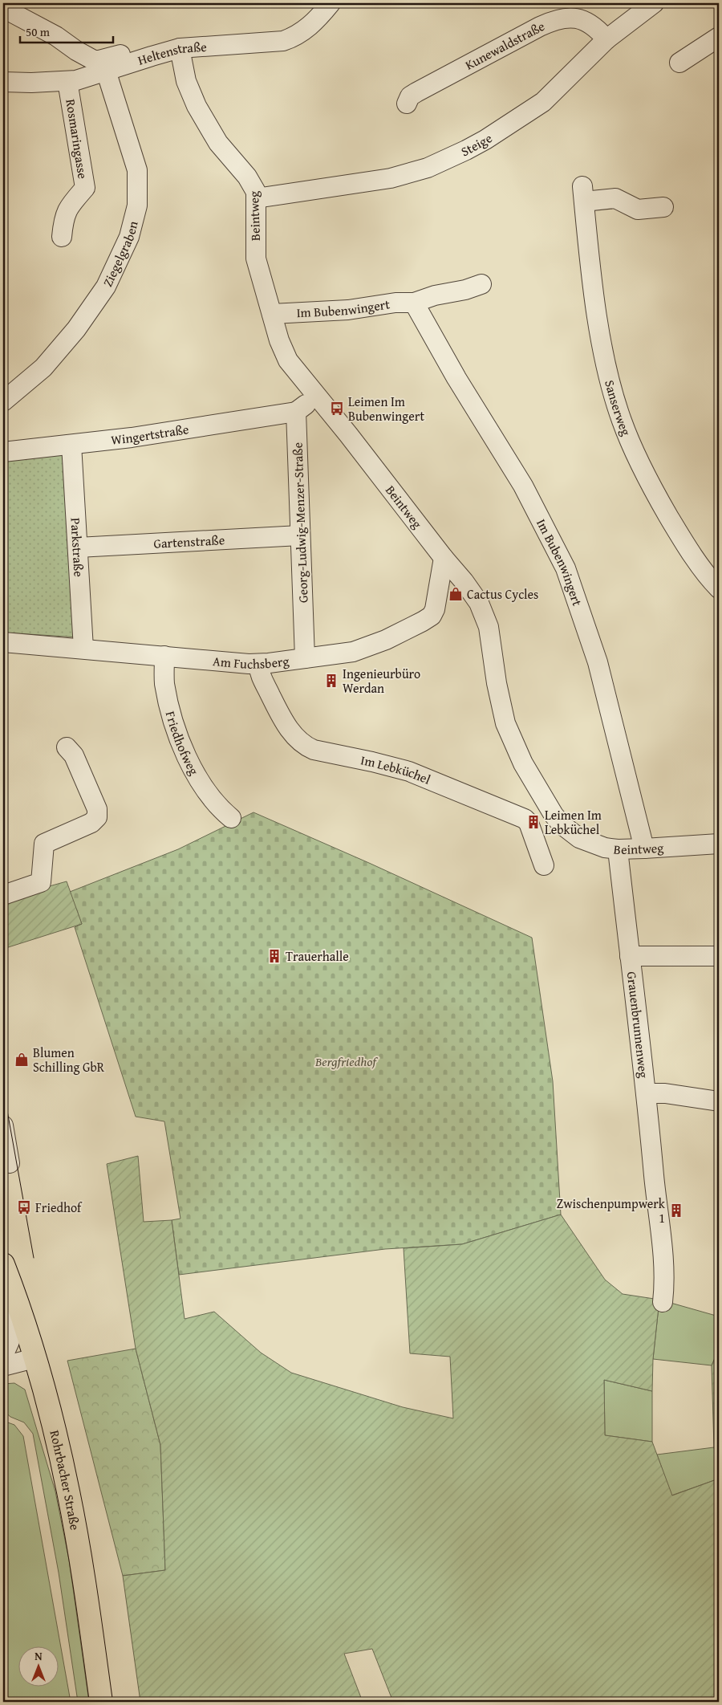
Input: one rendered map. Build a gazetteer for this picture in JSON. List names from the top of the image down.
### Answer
{
  "streets": {
    "main road": ["Rohrbacher Straße"],
    "street": [
      "Kunewaldstraße",
      "Heltenstraße",
      "Rosmaringasse",
      "Steige",
      "Beintweg",
      "Ziegelgraben",
      "Im Bubenwingert",
      "Sanserweg",
      "Wingertstraße",
      "Georg-Ludwig-Menzer-Straße",
      "Gartenstraße",
      "Parkstraße",
      "Am Fuchsberg",
      "Friedhofweg",
      "Im Lebküchel",
      "Grauenbrunnenweg"
    ]
  },
  "crossings": [
    ["Kunewaldstraße", "Steige"],
    ["Heltenstraße", "Rosmaringasse"],
    ["Heltenstraße", "Beintweg"],
    ["Heltenstraße", "Ziegelgraben"],
    ["Steige", "Beintweg"],
    ["Beintweg", "Im Bubenwingert"],
    ["Beintweg", "Am Fuchsberg"],
    ["Beintweg", "Grauenbrunnenweg"],
    ["Wingertstraße", "Georg-Ludwig-Menzer-Straße"],
    ["Wingertstraße", "Parkstraße"],
    ["Georg-Ludwig-Menzer-Straße", "Gartenstraße"],
    ["Georg-Ludwig-Menzer-Straße", "Am Fuchsberg"],
    ["Gartenstraße", "Parkstraße"],
    ["Parkstraße", "Am Fuchsberg"],
    ["Am Fuchsberg", "Friedhofweg"],
    ["Am Fuchsberg", "Im Lebküchel"]
  ],
  "parks": ["Bergfriedhof"],
  "places": {
    "bus stop": ["Leimen Im Bubenwingert", "Friedhof"],
    "shop": ["Cactus Cycles", "Blumen Schilling GbR"],
    "building": [
      "Ingenieurbüro Werdan",
      "Leimen Im Lebküchel",
      "Trauerhalle",
      "Zwischenpumpwerk 1"
    ]
  },
  "scale_bar": "50 m",
  "north": "top"
}
